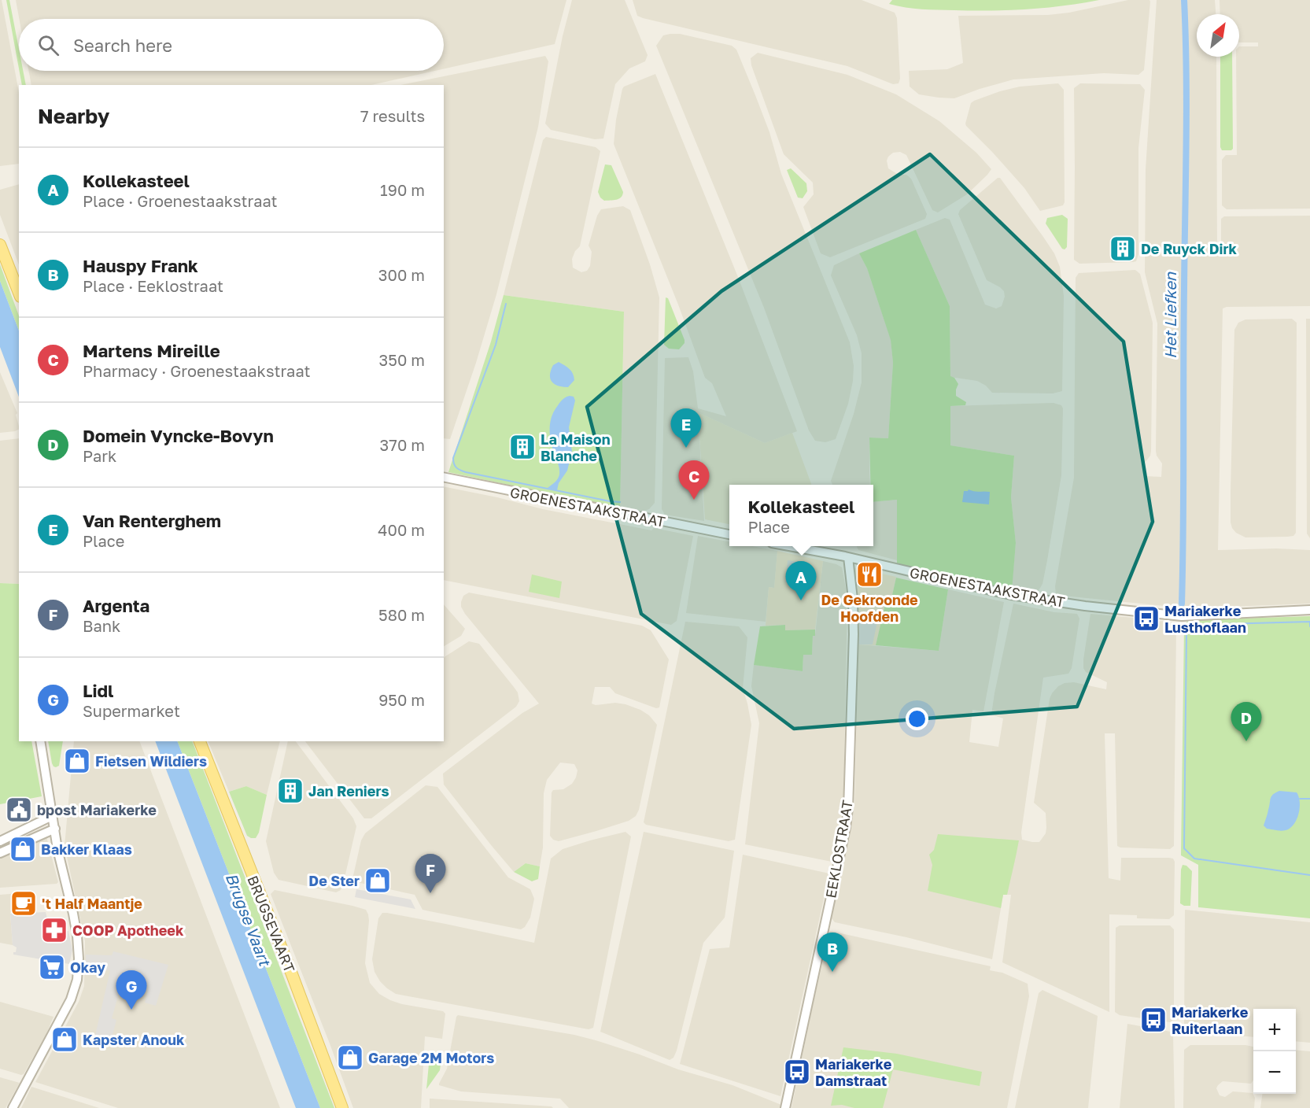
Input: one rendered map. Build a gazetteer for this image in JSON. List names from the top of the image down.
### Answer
{
  "streets": {
    "main road": ["BRUGSEVAART"],
    "street": ["GROENESTAAKSTRAAT", "EEKLOSTRAAT"]
  },
  "crossings": [
    ["GROENESTAAKSTRAAT", "EEKLOSTRAAT"]
  ],
  "water": ["Het Liefken", "Brugse Vaart"],
  "places": {
    "building": ["De Ruyck Dirk", "La Maison Blanche", "Jan Reniers"],
    "restaurant": ["De Gekroonde Hoofden"],
    "bus stop": ["Mariakerke Lusthoflaan", "Mariakerke Ruiterlaan", "Mariakerke Damstraat"],
    "shop": [
      "Fietsen Wildiers",
      "Bakker Klaas",
      "De Ster",
      "Kapster Anouk",
      "Garage 2M Motors"
    ],
    "public building": ["bpost Mariakerke"],
    "cafe": ["'t Half Maantje"],
    "pharmacy": ["COOP Apotheek"],
    "supermarket": ["Okay"]
  },
  "north": "top right",
  "page": {
    "search": "Search here",
    "heading": ["Nearby", "7 results"],
    "list": [
      {
        "mark": "A",
        "name": "Kollekasteel",
        "note": "Place · Groenestaakstraat",
        "value": "190 m"
      },
      {
        "mark": "B",
        "name": "Hauspy Frank",
        "note": "Place · Eeklostraat",
        "value": "300 m"
      },
      {
        "mark": "C",
        "name": "Martens Mireille",
        "note": "Pharmacy · Groenestaakstraat",
        "value": "350 m"
      },
      {
        "mark": "D",
        "name": "Domein Vyncke-Bovyn",
        "note": "Park",
        "value": "370 m"
      },
      {
        "mark": "E",
        "name": "Van Renterghem",
        "note": "Place",
        "value": "400 m"
      },
      {
        "mark": "F",
        "name": "Argenta",
        "note": "Bank",
        "value": "580 m"
      },
      {
        "mark": "G",
        "name": "Lidl",
        "note": "Supermarket",
        "value": "950 m"
      }
    ],
    "pins": [
      "E",
      "C",
      "A",
      "D",
      "F",
      "B",
      "G"
    ],
    "popup": ["Kollekasteel", "Place"],
    "map_buttons": ["+", "−"]
  }
}
